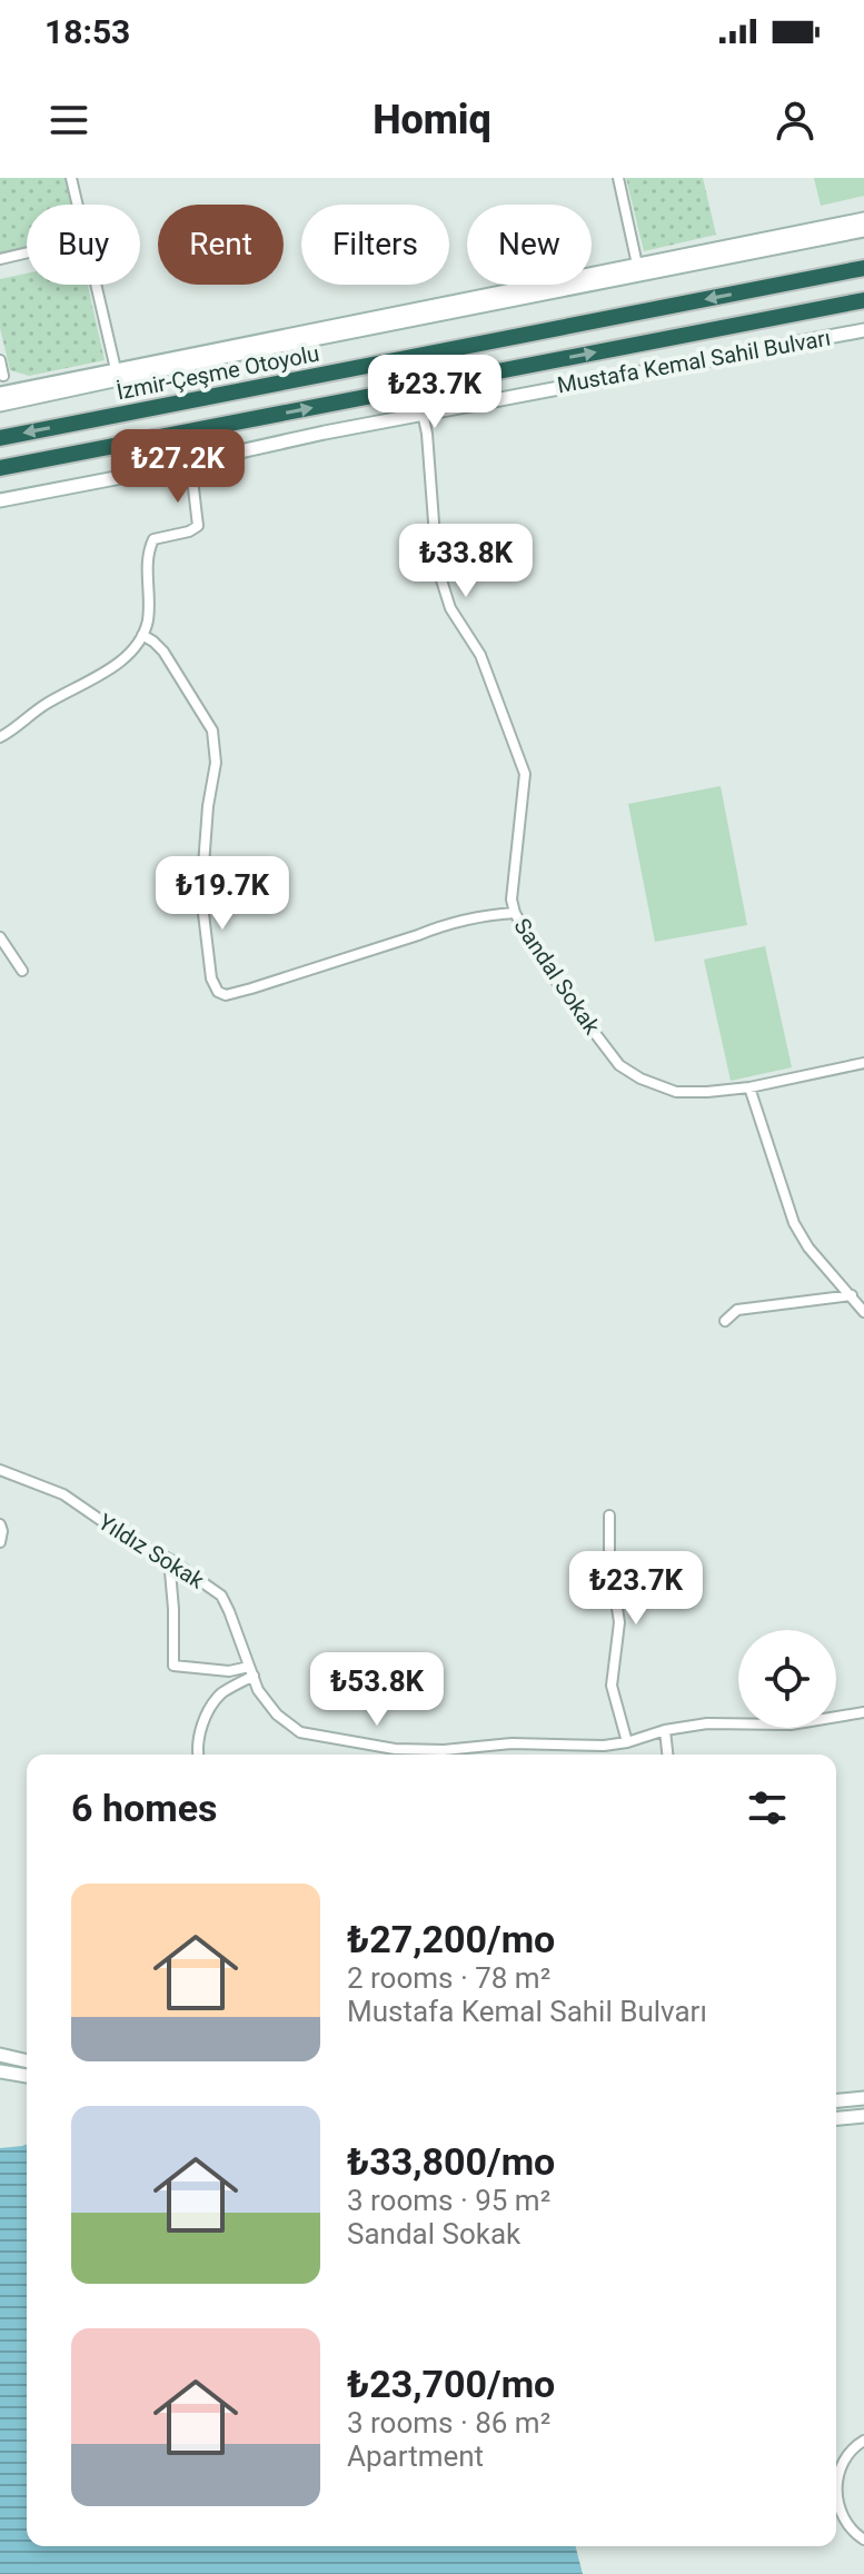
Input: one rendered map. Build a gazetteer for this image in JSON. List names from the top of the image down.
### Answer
{
  "streets": {
    "highway": ["İzmir-Çeşme Otoyolu"],
    "street": ["Mustafa Kemal Sahil Bulvarı", "Sandal Sokak", "Yıldız Sokak"]
  },
  "crossings": [
    ["Mustafa Kemal Sahil Bulvarı", "Sandal Sokak"]
  ],
  "page": {
    "status": "18:53",
    "header": "Homiq",
    "chip": [
      "Buy",
      "Rent",
      "Filters",
      "New"
    ],
    "price": [
      "₺23.7K",
      "₺27.2K",
      "₺33.8K",
      "₺19.7K",
      "₺23.7K",
      "₺53.8K"
    ],
    "heading": "6 homes",
    "list": [
      {
        "name": "₺27,200/mo",
        "note": "2 rooms · 78 m² · Mustafa Kemal Sahil Bulvarı"
      },
      {
        "name": "₺33,800/mo",
        "note": "3 rooms · 95 m² · Sandal Sokak"
      },
      {
        "name": "₺23,700/mo",
        "note": "3 rooms · 86 m² · Apartment"
      }
    ]
  }
}
